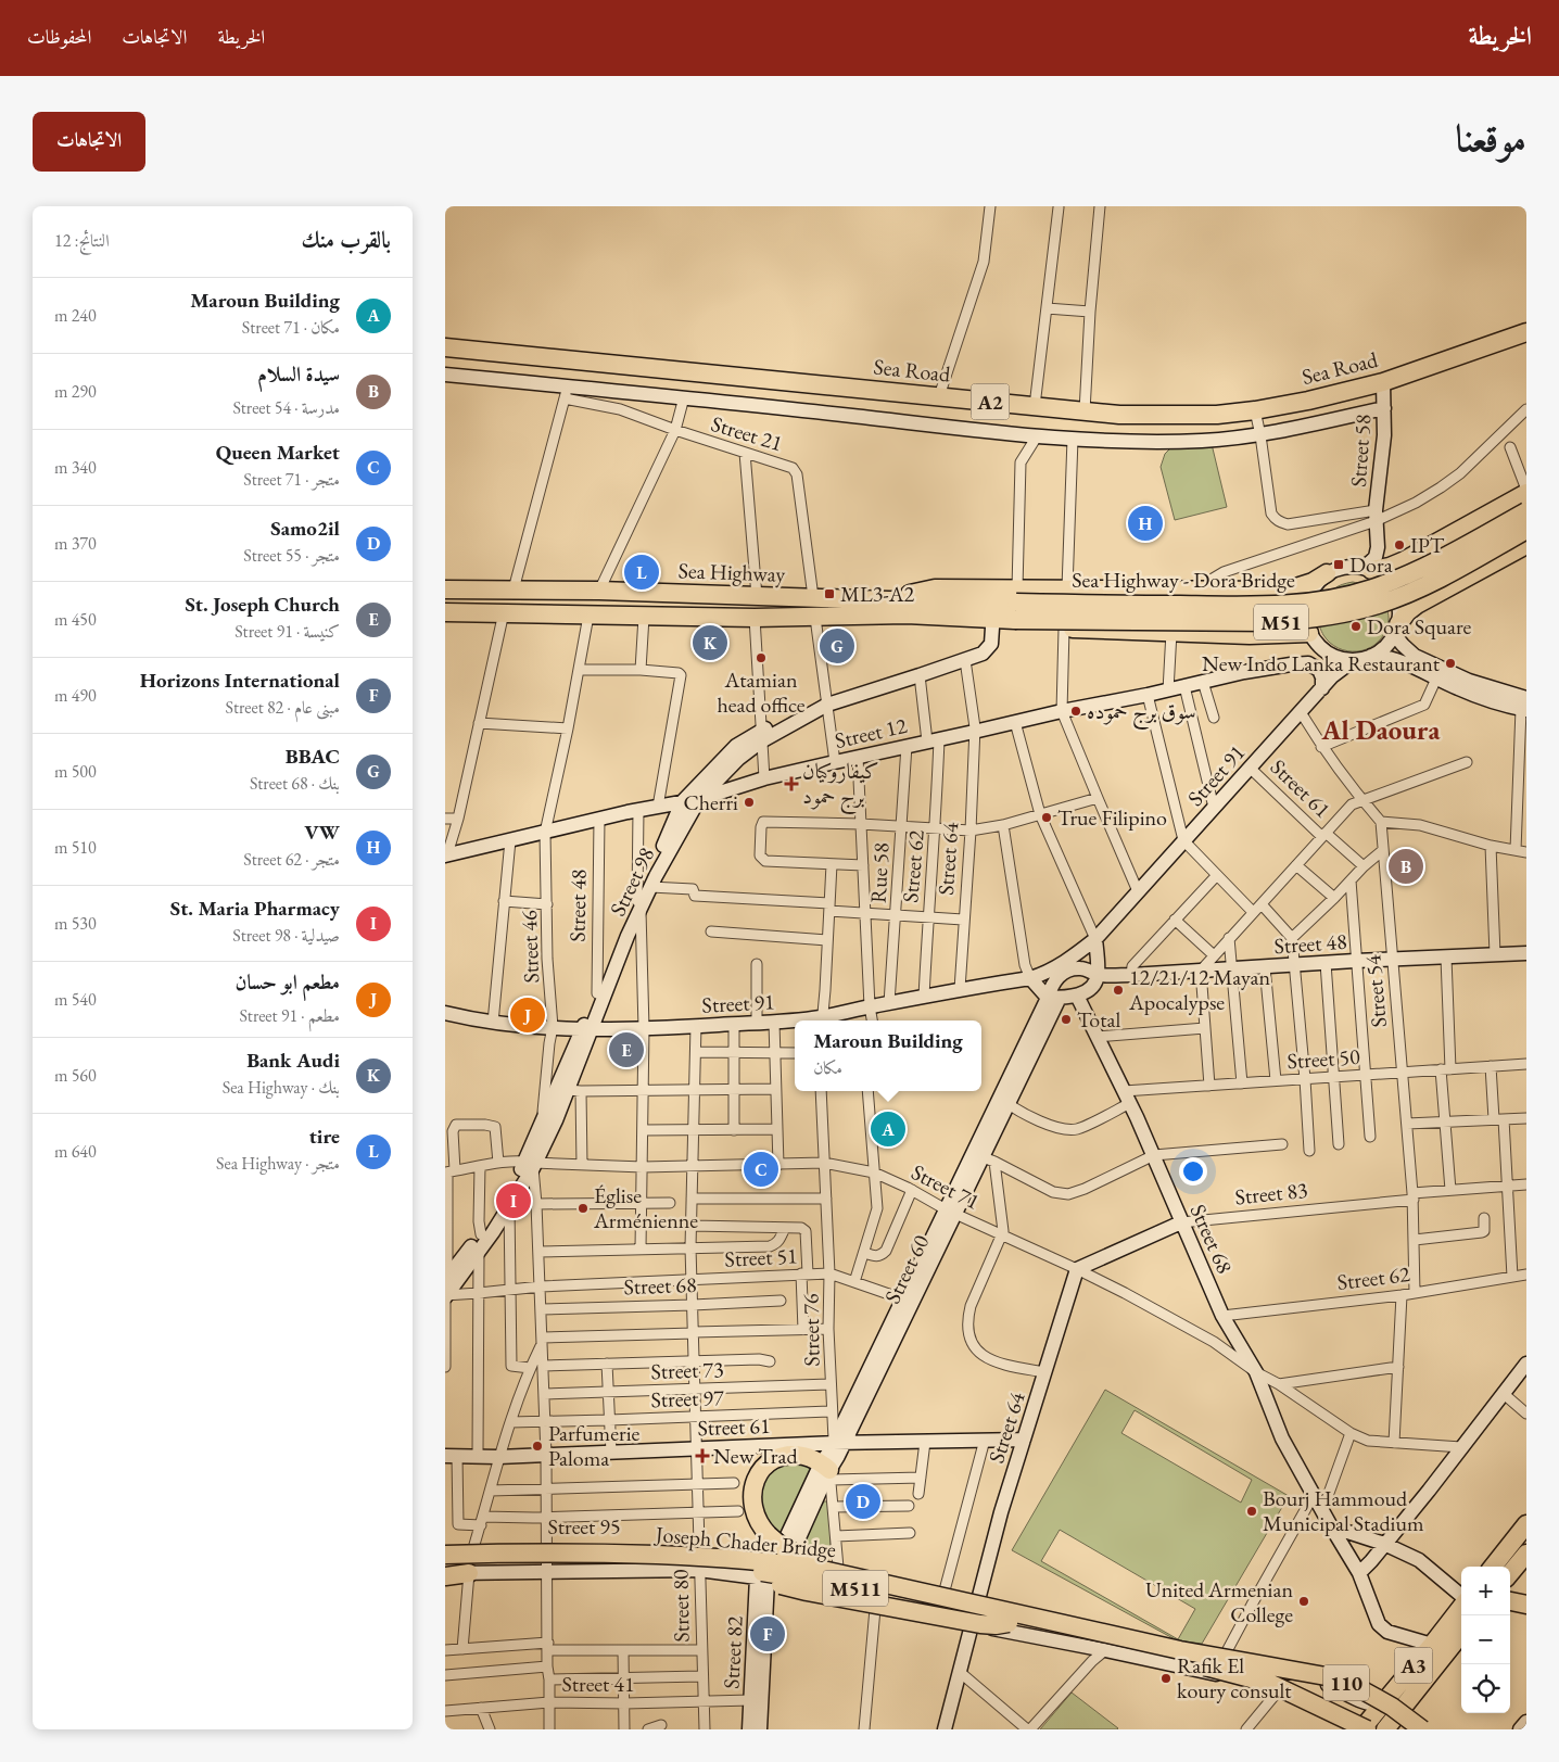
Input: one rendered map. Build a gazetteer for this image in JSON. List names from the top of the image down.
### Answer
{
  "streets": {
    "highway": [
      "Sea Road",
      "A2",
      "Sea Highway",
      "Sea Highway - Dora Bridge",
      "M51",
      "Joseph Chader Bridge",
      "M511",
      "A3",
      "110"
    ],
    "street": [
      "Street 21",
      "Street 58",
      "Street 12",
      "Street 91",
      "Street 61",
      "Street 64",
      "Street 62",
      "Rue 58",
      "Street 98",
      "Street 48",
      "Street 46",
      "Street 54",
      "Street 50",
      "Street 71",
      "Street 83",
      "Street 68",
      "Street 51",
      "Street 60",
      "Street 76",
      "Street 73",
      "Street 97",
      "Street 95",
      "Street 80",
      "Street 82",
      "Street 41"
    ]
  },
  "crossings": [
    ["Sea Road", "Street 58"],
    ["Street 21", "Sea Highway"],
    ["Street 58", "Street 91"],
    ["Sea Highway", "Sea Highway - Dora Bridge"],
    ["Street 12", "Street 64"],
    ["Street 12", "Street 62"],
    ["Street 12", "Rue 58"],
    ["Street 12", "Street 98"],
    ["Street 12", "Street 48"],
    ["Street 12", "Street 46"],
    ["Street 91", "Street 61"],
    ["Street 91", "Street 64"],
    ["Street 91", "Street 62"],
    ["Street 91", "Rue 58"],
    ["Street 91", "Street 98"],
    ["Street 91", "Street 46"],
    ["Street 61", "Street 64"],
    ["Street 61", "Street 60"],
    ["Street 61", "Street 76"],
    ["Street 61", "Street 80"],
    ["Street 64", "Street 98"],
    ["Street 64", "Street 71"],
    ["Street 64", "Street 83"],
    ["Street 64", "Street 95"],
    ["Street 62", "Street 98"],
    ["Street 62", "Street 54"],
    ["Street 62", "Street 68"],
    ["Street 98", "Street 48"],
    ["Street 98", "Street 46"],
    ["Street 98", "Street 71"],
    ["Street 98", "Street 51"],
    ["Street 48", "Street 54"],
    ["Street 48", "Street 60"],
    ["Street 54", "Street 50"],
    ["Street 54", "Street 83"],
    ["Street 50", "Street 68"],
    ["Street 71", "Street 83"],
    ["Street 71", "Street 68"],
    ["Street 71", "Street 60"],
    ["Street 71", "Street 76"],
    ["Street 71", "Street 80"],
    ["Street 83", "Street 68"],
    ["Street 68", "Street 80"],
    ["Street 68", "A3"],
    ["Street 51", "Street 60"],
    ["Street 51", "Street 76"],
    ["Street 51", "Street 80"],
    ["Street 60", "Street 76"],
    ["Street 60", "Street 95"],
    ["Street 76", "Street 73"],
    ["Street 76", "Street 97"],
    ["Street 73", "Street 80"],
    ["Street 97", "Street 80"],
    ["Street 95", "Joseph Chader Bridge"],
    ["Street 95", "Street 80"],
    ["Street 95", "A3"],
    ["Joseph Chader Bridge", "110"],
    ["Street 80", "Street 41"],
    ["Street 82", "Street 41"],
    ["A3", "110"]
  ],
  "districts": ["Al Daoura"],
  "places": {
    "other": [
      "IPT",
      "Dora Square",
      "Atamian head office",
      "New Indo Lanka Restaurant",
      "سوق برج حموده",
      "Cherri",
      "True Filipino",
      "12/21/12 Mayan Apocalypse",
      "Total",
      "Église Arménienne",
      "Parfumerie Paloma",
      "Bourj Hammoud Municipal Stadium",
      "United Armenian College",
      "Rafik El koury consult"
    ],
    "transit": ["Dora", "ML3-A2"],
    "health": ["كيفاروكيان برج حمود", "New Trad"]
  },
  "page": {
    "header": "الخريطة",
    "nav": ["الخريطة", "الاتجاهات", "المحفوظات"],
    "title": "موقعنا",
    "buttons": "الاتجاهات",
    "heading": ["بالقرب منك", "النتائج: 12"],
    "list": [
      {
        "mark": "A",
        "name": "Maroun Building",
        "note": "مكان · Street 71",
        "value": "240 m"
      },
      {
        "mark": "B",
        "name": "سيدة السلام",
        "note": "مدرسة · Street 54",
        "value": "290 m"
      },
      {
        "mark": "C",
        "name": "Queen Market",
        "note": "متجر · Street 71",
        "value": "340 m"
      },
      {
        "mark": "D",
        "name": "Samo2il",
        "note": "متجر · Street 55",
        "value": "370 m"
      },
      {
        "mark": "E",
        "name": "St. Joseph Church",
        "note": "كنيسة · Street 91",
        "value": "450 m"
      },
      {
        "mark": "F",
        "name": "Horizons International",
        "note": "مبنى عام · Street 82",
        "value": "490 m"
      },
      {
        "mark": "G",
        "name": "BBAC",
        "note": "بنك · Street 68",
        "value": "500 m"
      },
      {
        "mark": "H",
        "name": "VW",
        "note": "متجر · Street 62",
        "value": "510 m"
      },
      {
        "mark": "I",
        "name": "St. Maria Pharmacy",
        "note": "صيدلية · Street 98",
        "value": "530 m"
      },
      {
        "mark": "J",
        "name": "مطعم ابو حسان",
        "note": "مطعم · Street 91",
        "value": "540 m"
      },
      {
        "mark": "K",
        "name": "Bank Audi",
        "note": "بنك · Sea Highway",
        "value": "560 m"
      },
      {
        "mark": "L",
        "name": "tire",
        "note": "متجر · Sea Highway",
        "value": "640 m"
      }
    ],
    "pins": [
      "H",
      "L",
      "K",
      "G",
      "B",
      "J",
      "E",
      "A",
      "C",
      "I",
      "D",
      "F"
    ],
    "popup": ["Maroun Building", "مكان"],
    "map_buttons": ["+", "−"]
  }
}
